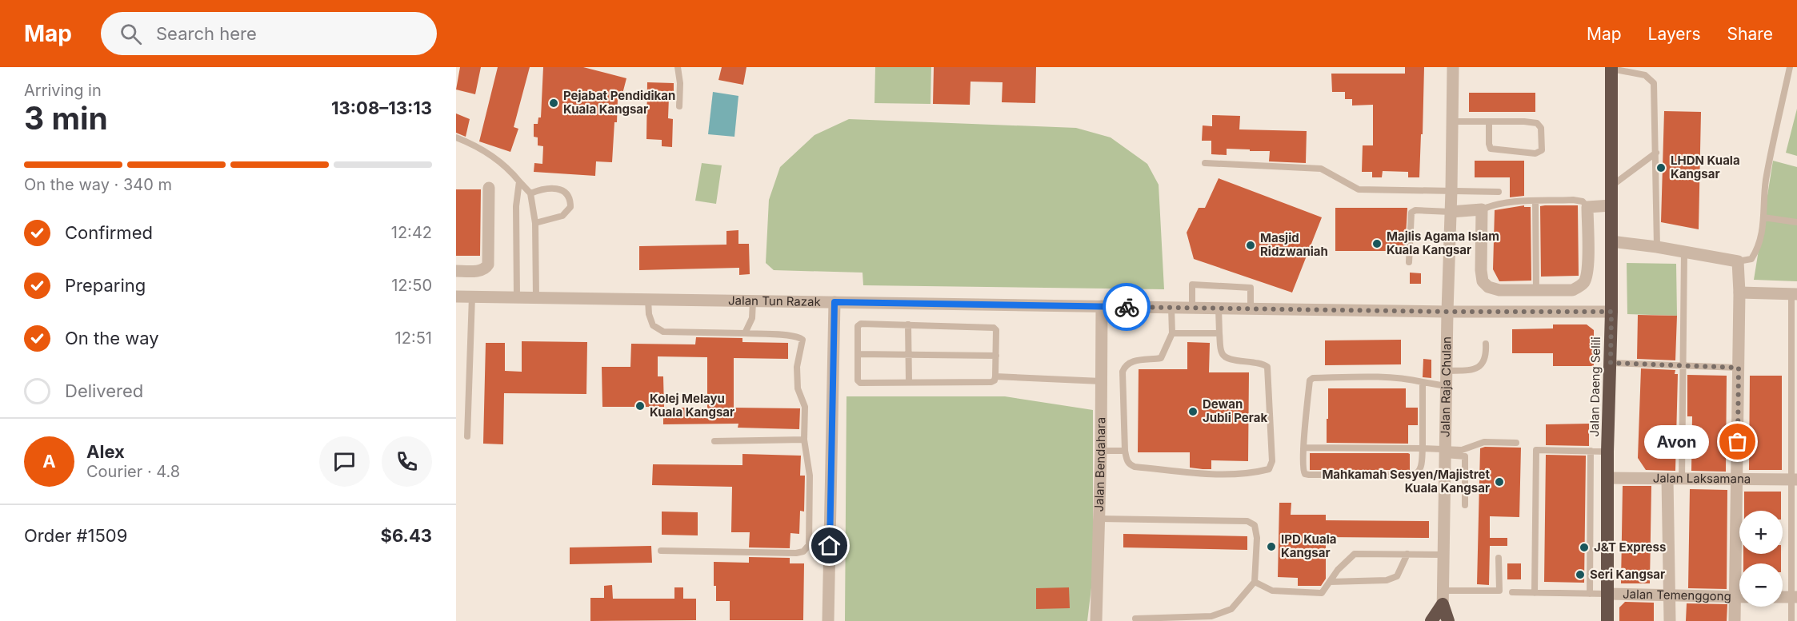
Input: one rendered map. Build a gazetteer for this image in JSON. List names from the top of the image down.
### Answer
{
  "streets": {
    "highway": ["Jalan Daeng Selili"],
    "street": [
      "Jalan Tun Razak",
      "Jalan Raja Chulan",
      "Jalan Bendahara",
      "Jalan Laksamana",
      "Jalan Temenggong"
    ]
  },
  "crossings": [
    ["Jalan Tun Razak", "Jalan Raja Chulan"],
    ["Jalan Tun Razak", "Jalan Daeng Selili"],
    ["Jalan Tun Razak", "Jalan Bendahara"],
    ["Jalan Daeng Selili", "Jalan Laksamana"],
    ["Jalan Daeng Selili", "Jalan Temenggong"]
  ],
  "places": [
    "Pejabat Pendidikan Kuala Kangsar",
    "LHDN Kuala Kangsar",
    "Majlis Agama Islam Kuala Kangsar",
    "Masjid Ridzwaniah",
    "Kolej Melayu Kuala Kangsar",
    "Dewan Jubli Perak",
    "Avon",
    "Mahkamah Sesyen/Majistret Kuala Kangsar",
    "IPD Kuala Kangsar",
    "J&T Express",
    "Seri Kangsar"
  ],
  "page": {
    "header": "Map",
    "search": "Search here",
    "nav": ["Map", "Layers", "Share"],
    "heading": ["3 min", "Arriving in", "13:08–13:13"],
    "panel": [
      "Alex",
      "Courier · 4.8",
      "Order #1509",
      "$6.43"
    ],
    "bar": "On the way · 340 m",
    "list": [
      ["Confirmed", "12:42"],
      ["Preparing", "12:50"],
      ["On the way", "12:51"],
      "Delivered"
    ],
    "bubble": "Avon",
    "round": "A",
    "map_buttons": ["+", "−"]
  }
}
